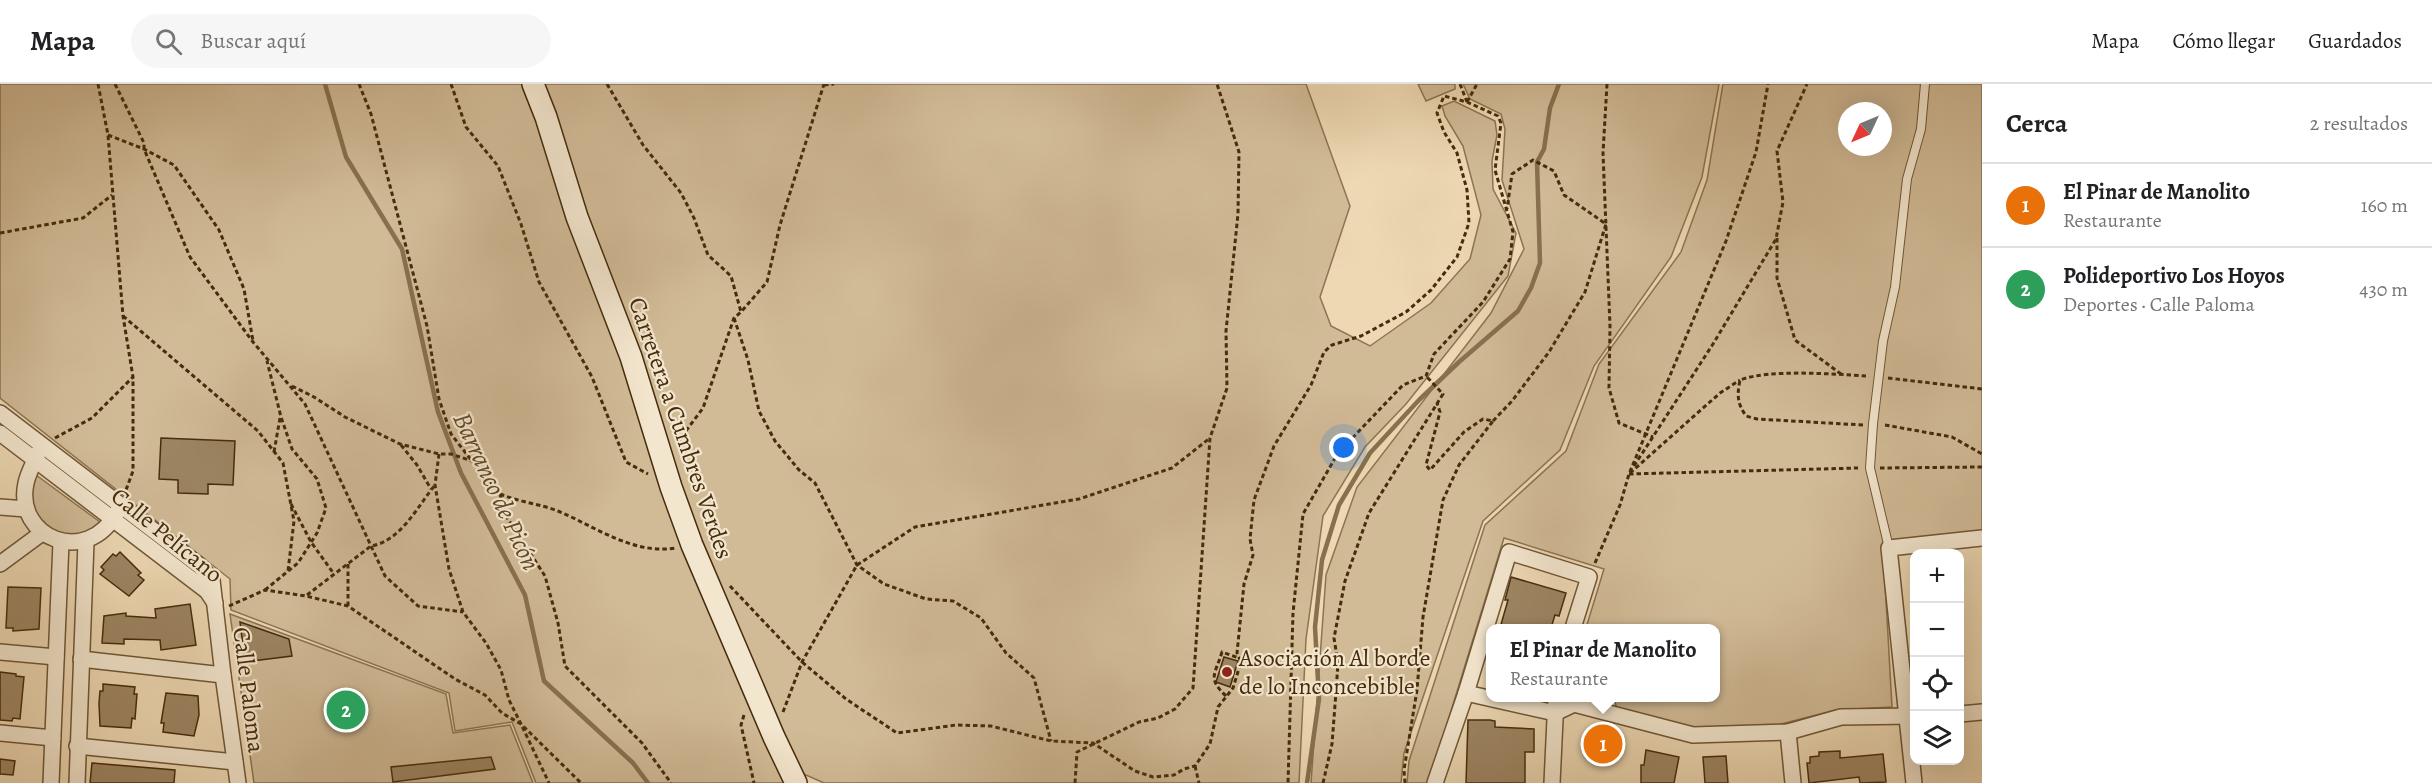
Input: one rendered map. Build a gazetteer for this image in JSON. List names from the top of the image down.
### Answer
{
  "streets": {
    "street": ["Carretera a Cumbres Verdes", "Calle Pelícano", "Calle Paloma"]
  },
  "crossings": [
    ["Calle Pelícano", "Calle Paloma"]
  ],
  "water": ["Barranco de Picón"],
  "places": ["Asociación Al borde de lo Inconcebible"],
  "north": "bottom left",
  "page": {
    "header": "Mapa",
    "search": "Buscar aquí",
    "nav": ["Mapa", "Cómo llegar", "Guardados"],
    "heading": ["Cerca", "2 resultados"],
    "list": [
      {
        "mark": "1",
        "name": "El Pinar de Manolito",
        "note": "Restaurante",
        "value": "160 m"
      },
      {
        "mark": "2",
        "name": "Polideportivo Los Hoyos",
        "note": "Deportes · Calle Paloma",
        "value": "430 m"
      }
    ],
    "map_buttons": ["+", "−"],
    "popup": ["El Pinar de Manolito", "Restaurante"],
    "pins": ["2", "1"]
  }
}
